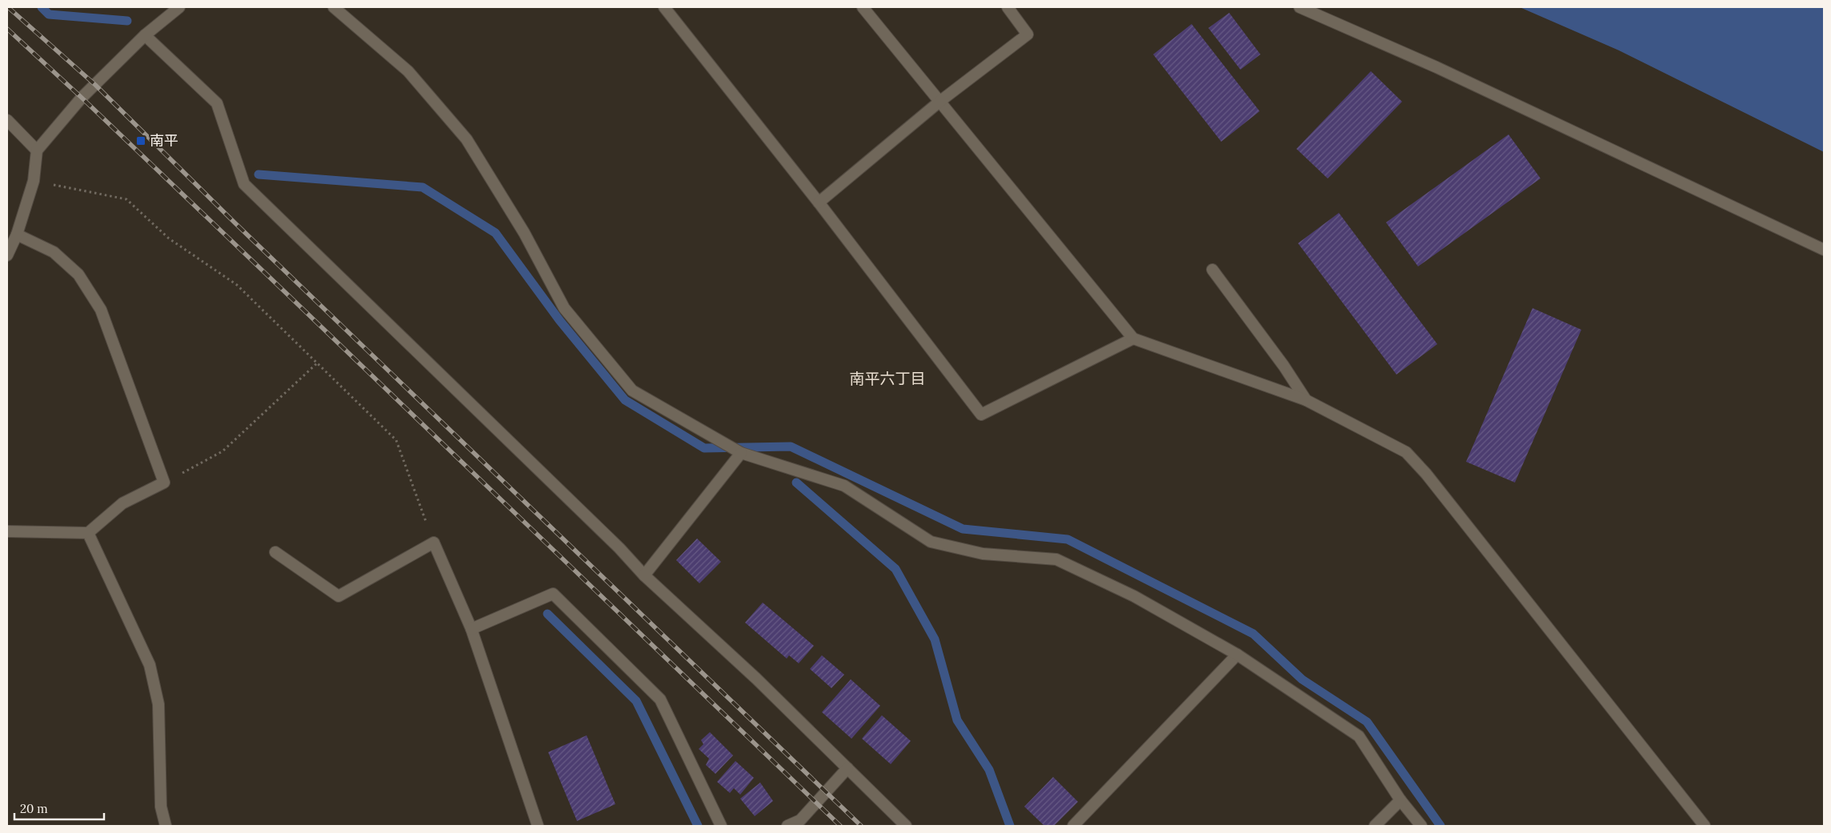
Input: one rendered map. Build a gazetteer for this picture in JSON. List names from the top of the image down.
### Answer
{
  "districts": ["南平六丁目"],
  "places": {
    "transit": ["南平"]
  },
  "scale_bar": "20 m"
}
